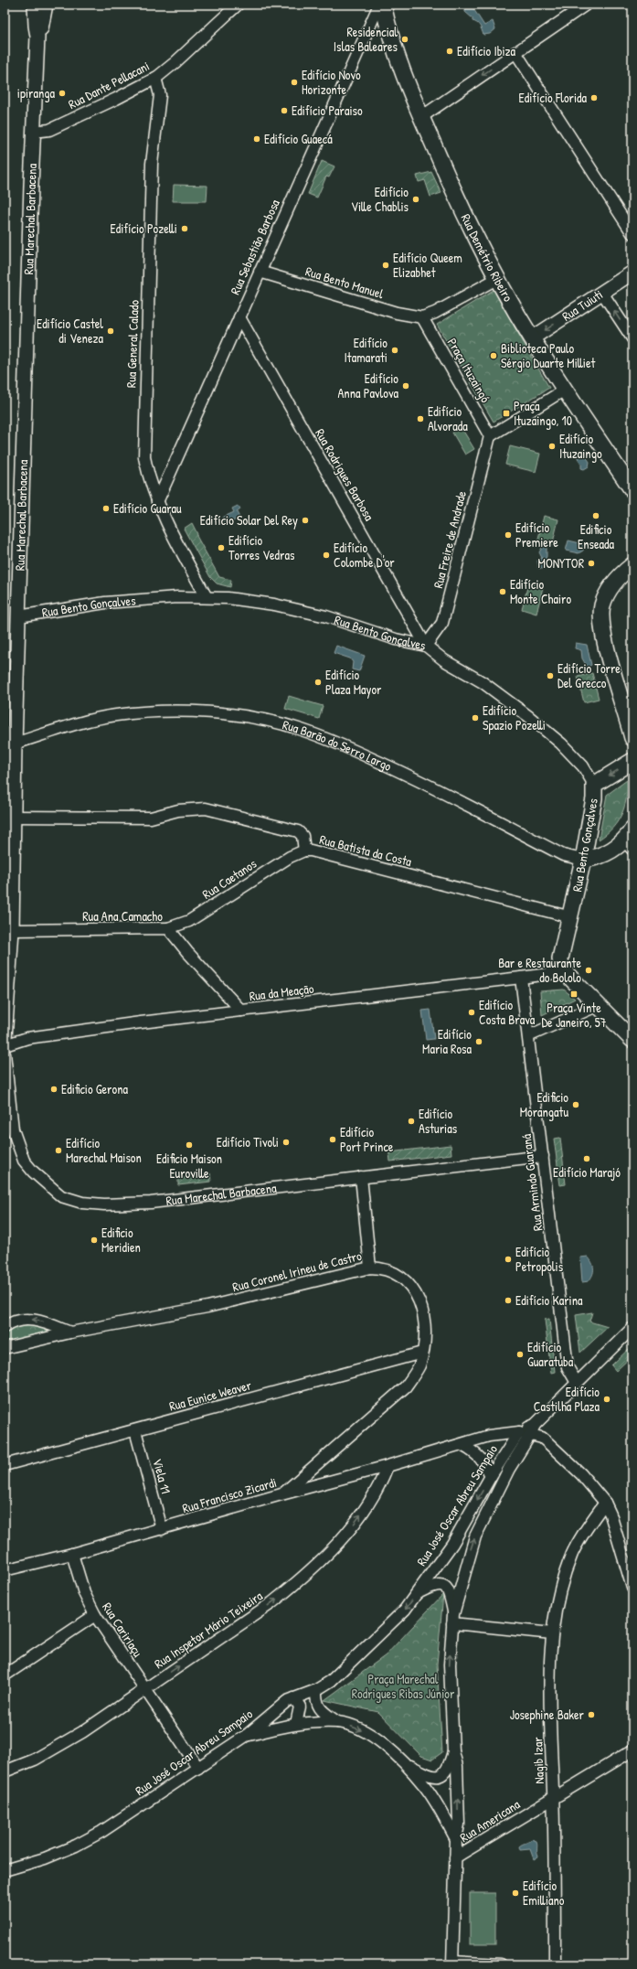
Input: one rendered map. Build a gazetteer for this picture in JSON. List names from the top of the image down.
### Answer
{
  "streets": {
    "main road": ["Rua Demétrio Ribeiro", "Rua Bento Gonçalves", "Rua Barão do Serro Largo"],
    "street": [
      "Rua Dante Pellacani",
      "Rua Marechal Barbacena",
      "Rua Sebastião Barbosa",
      "Rua Bento Manuel",
      "Rua Tuiuti",
      "Rua General Calado",
      "Praça Ituzaingó",
      "Rua Rodrigues Barbosa",
      "Rua Freire de Andrade",
      "Rua Batista da Costa",
      "Rua Caetanos",
      "Rua Ana Camacho",
      "Rua da Meação",
      "Rua Armindo Guaraná",
      "Rua Coronel Irineu de Castro",
      "Rua Eunice Weaver",
      "Viela 11",
      "Rua Francisco Zicardi",
      "Rua José Oscar Abreu Sampaio",
      "Rua Caririaçu",
      "Rua Inspetor Mário Teixeira",
      "Nagib Izar",
      "Rua Americana"
    ]
  },
  "crossings": [
    ["Rua Dante Pellacani", "Rua Marechal Barbacena"],
    ["Rua Dante Pellacani", "Rua General Calado"],
    ["Rua Marechal Barbacena", "Rua Bento Gonçalves"],
    ["Rua Marechal Barbacena", "Rua Barão do Serro Largo"],
    ["Rua Marechal Barbacena", "Rua Batista da Costa"],
    ["Rua Marechal Barbacena", "Rua Ana Camacho"],
    ["Rua Marechal Barbacena", "Rua Armindo Guaraná"],
    ["Rua Sebastião Barbosa", "Rua Bento Manuel"],
    ["Rua Sebastião Barbosa", "Rua General Calado"],
    ["Rua Sebastião Barbosa", "Rua Rodrigues Barbosa"],
    ["Rua Demétrio Ribeiro", "Rua Tuiuti"],
    ["Rua Bento Manuel", "Praça Ituzaingó"],
    ["Rua General Calado", "Rua Bento Gonçalves"],
    ["Praça Ituzaingó", "Rua Freire de Andrade"],
    ["Rua Rodrigues Barbosa", "Rua Freire de Andrade"],
    ["Rua Rodrigues Barbosa", "Rua Bento Gonçalves"],
    ["Rua Freire de Andrade", "Rua Bento Gonçalves"],
    ["Rua Bento Gonçalves", "Rua Barão do Serro Largo"],
    ["Rua Bento Gonçalves", "Rua Batista da Costa"],
    ["Rua Bento Gonçalves", "Rua da Meação"],
    ["Rua Batista da Costa", "Rua Caetanos"],
    ["Rua Caetanos", "Rua Ana Camacho"],
    ["Rua Ana Camacho", "Rua da Meação"],
    ["Rua da Meação", "Rua Armindo Guaraná"],
    ["Rua Coronel Irineu de Castro", "Rua Eunice Weaver"],
    ["Rua Coronel Irineu de Castro", "Rua Francisco Zicardi"],
    ["Rua Eunice Weaver", "Viela 11"],
    ["Viela 11", "Rua Francisco Zicardi"],
    ["Rua Francisco Zicardi", "Rua José Oscar Abreu Sampaio"],
    ["Rua Francisco Zicardi", "Rua Caririaçu"],
    ["Rua Francisco Zicardi", "Rua Inspetor Mário Teixeira"],
    ["Rua José Oscar Abreu Sampaio", "Rua Caririaçu"],
    ["Rua Caririaçu", "Rua Inspetor Mário Teixeira"],
    ["Nagib Izar", "Rua Americana"]
  ],
  "one_way": ["Rua Tuiuti", "Rua Inspetor Mário Teixeira"],
  "parks": ["Praça Marechal Rodrigues Ribas Júnior"],
  "places": {
    "other": [
      "Residencial Islas Baleares",
      "Edifício Ibiza",
      "Edifício Novo Horizonte",
      "ipiranga",
      "Edifício Florida",
      "Edifício Paraiso",
      "Edifício Guaecá",
      "Edifício Ville Chablis",
      "Edifício Pozelli",
      "Edifício Queem Elizabhet",
      "Edifício Castel di Veneza",
      "Edifício Itamarati",
      "Biblioteca Paulo Sérgio Duarte Milliet",
      "Edifício Anna Pavlova",
      "Edifício Alvorada",
      "Edifício Ituzaingo",
      "Edifício Guarau",
      "Edificio Enseada",
      "Edifício Solar Del Rey",
      "Edifício Premiere",
      "Edifício Torres Vedras",
      "Edifício Colombe D'or",
      "MONYTOR",
      "Edifício Monte Chairo",
      "Edifício Torre Del Grecco",
      "Edifício Plaza Mayor",
      "Edifício Spazio Pozelli",
      "Bar e Restaurante do Bololo",
      "Edifício Costa Brava",
      "Edifício Maria Rosa",
      "Edificio Gerona",
      "Edificio Morangatu",
      "Edifício Asturias",
      "Edifício Port Prince",
      "Edifício Tivoli",
      "Edificio Maison Euroville",
      "Edifício Marechal Maison",
      "Edifício Marajó",
      "Edificio Meridien",
      "Edifício Petropolis",
      "Edifício Karina",
      "Edifício Guaratuba",
      "Edifício Castilha Plaza",
      "Josephine Baker",
      "Edifício Emilliano"
    ],
    "transit": ["Praça Ituzaingo, 10", "Praça Vinte De Janeiro, 57"]
  }
}
